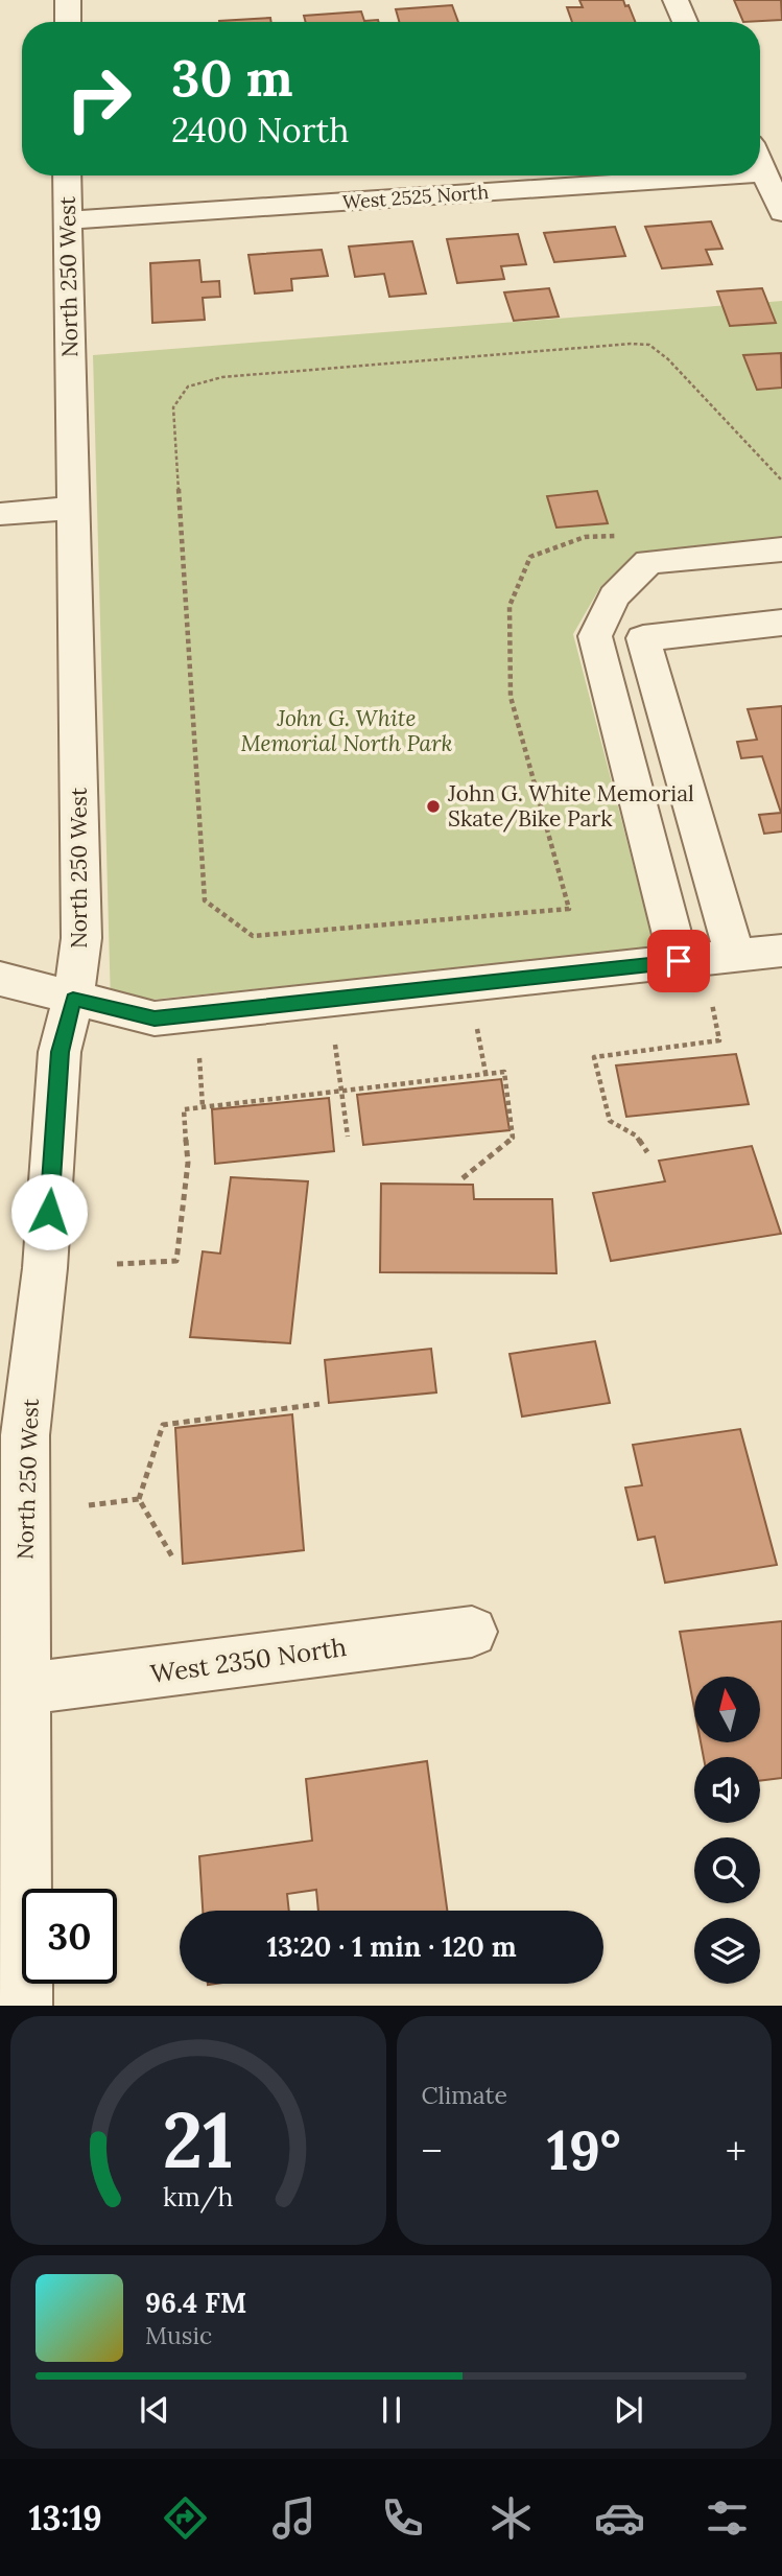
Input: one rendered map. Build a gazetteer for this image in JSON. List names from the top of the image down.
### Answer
{
  "streets": {
    "street": ["West 2525 North", "North 250 West", "West 2350 North"]
  },
  "crossings": [
    ["West 2525 North", "North 250 West"],
    ["North 250 West", "West 2350 North"]
  ],
  "parks": ["John G. White Memorial North Park"],
  "places": ["John G. White Memorial Skate/Bike Park"],
  "north": "top",
  "page": {
    "turn": ["30 m", "2400 North"],
    "limit": "30",
    "trip": "13:20 · 1 min · 120 m",
    "tile": "Climate",
    "heat": ["−", "19°", "+"],
    "song": ["96.4 FM", "Music"],
    "tabs": "13:19",
    "gauge": ["21", "km/h"]
  }
}
